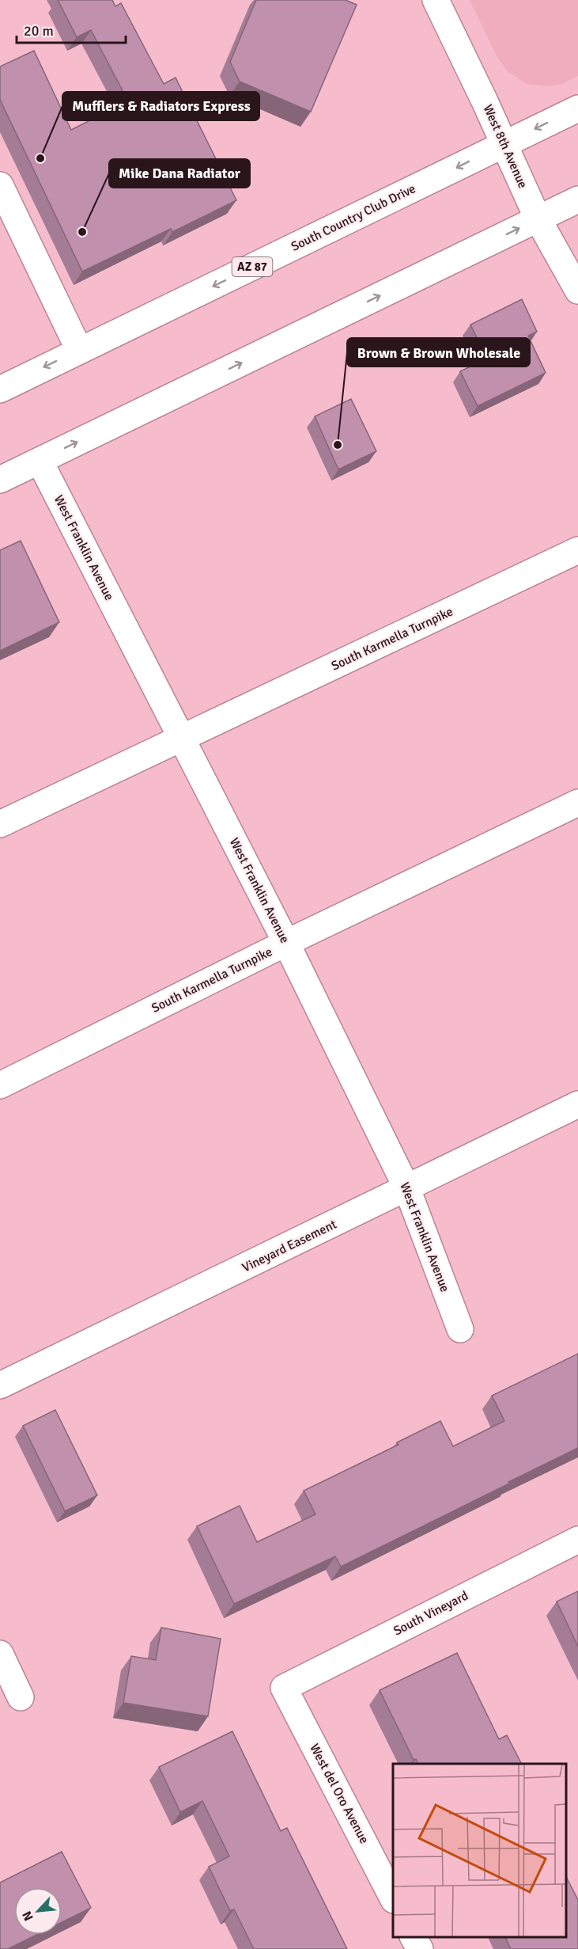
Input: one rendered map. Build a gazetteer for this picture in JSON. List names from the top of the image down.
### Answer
{
  "streets": {
    "main road": [
      "West 8th Avenue",
      "South Country Club Drive",
      "AZ 87",
      "West Franklin Avenue",
      "South Karmella Turnpike",
      "Vineyard Easement",
      "South Vineyard",
      "West del Oro Avenue"
    ]
  },
  "crossings": [
    ["West 8th Avenue", "South Country Club Drive"],
    ["West Franklin Avenue", "South Karmella Turnpike"],
    ["West Franklin Avenue", "Vineyard Easement"],
    ["South Vineyard", "West del Oro Avenue"]
  ],
  "places": ["Mufflers & Radiators Express", "Mike Dana Radiator", "Brown & Brown Wholesale"],
  "scale_bar": "20 m",
  "north": "bottom left"
}
